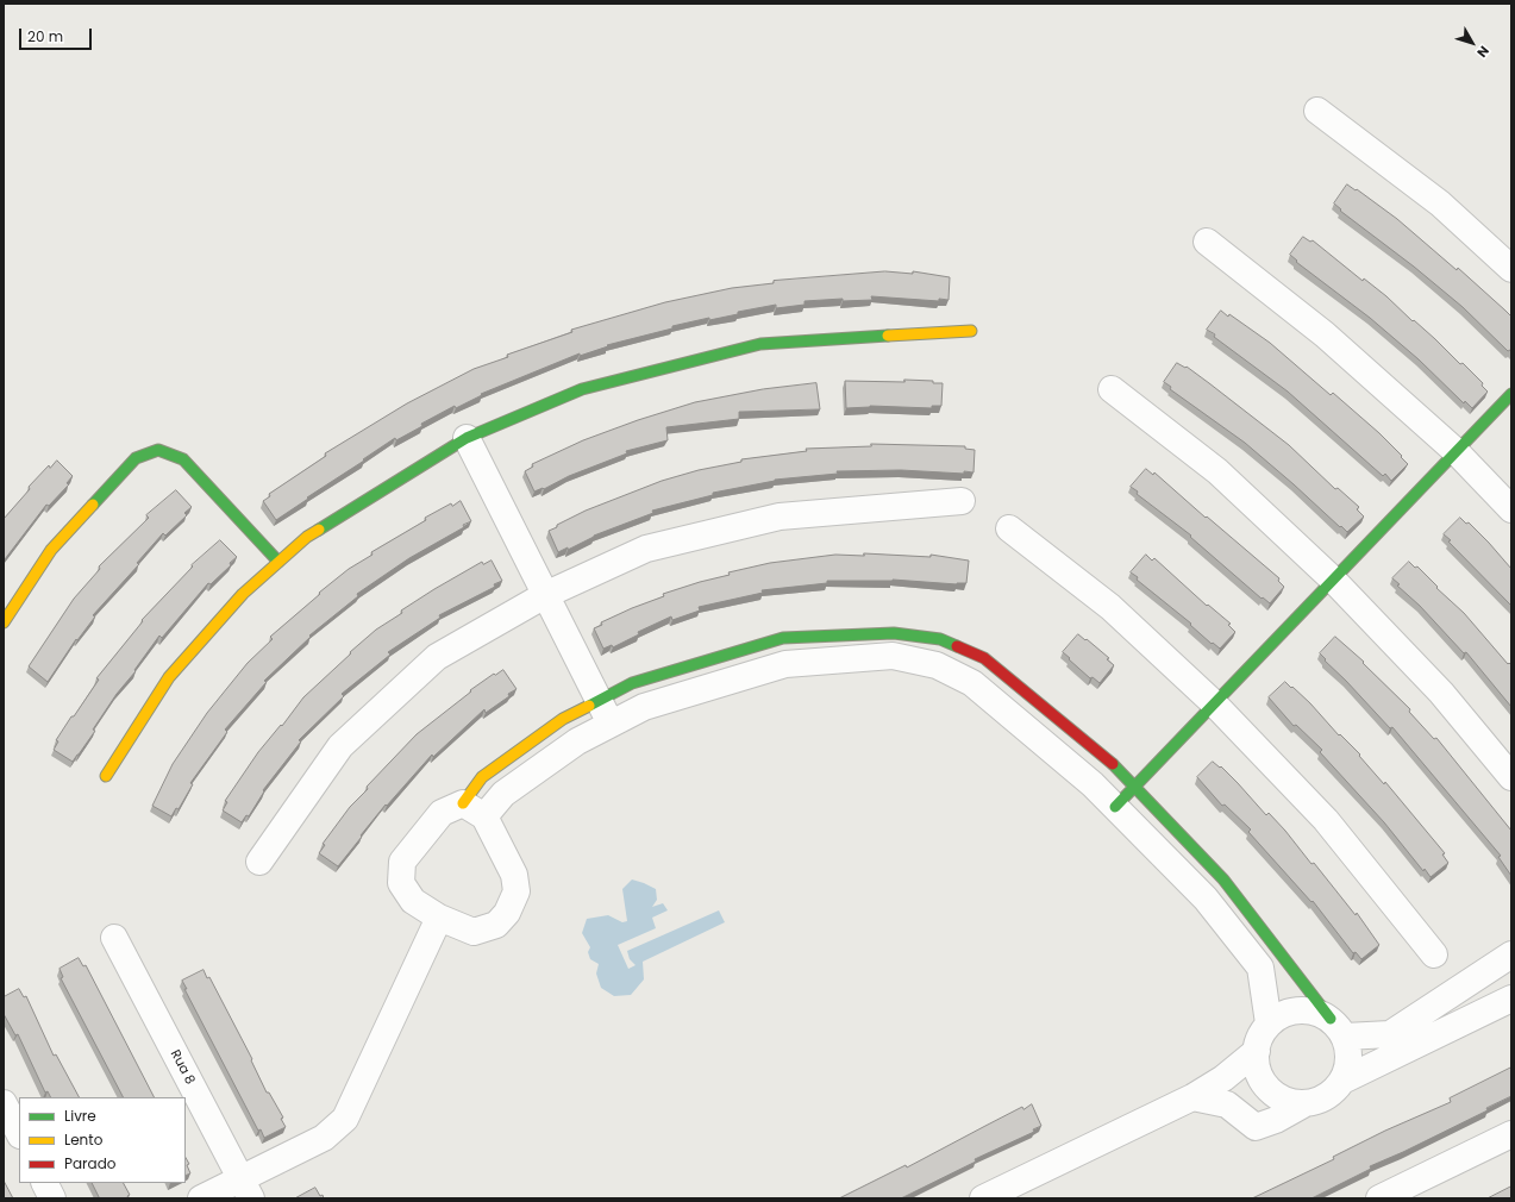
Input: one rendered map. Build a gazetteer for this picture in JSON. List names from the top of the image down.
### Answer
{
  "streets": {
    "street": ["Rua 8"]
  },
  "legend": ["Livre", "Lento", "Parado"],
  "scale_bar": "20 m",
  "north": "bottom right"
}
